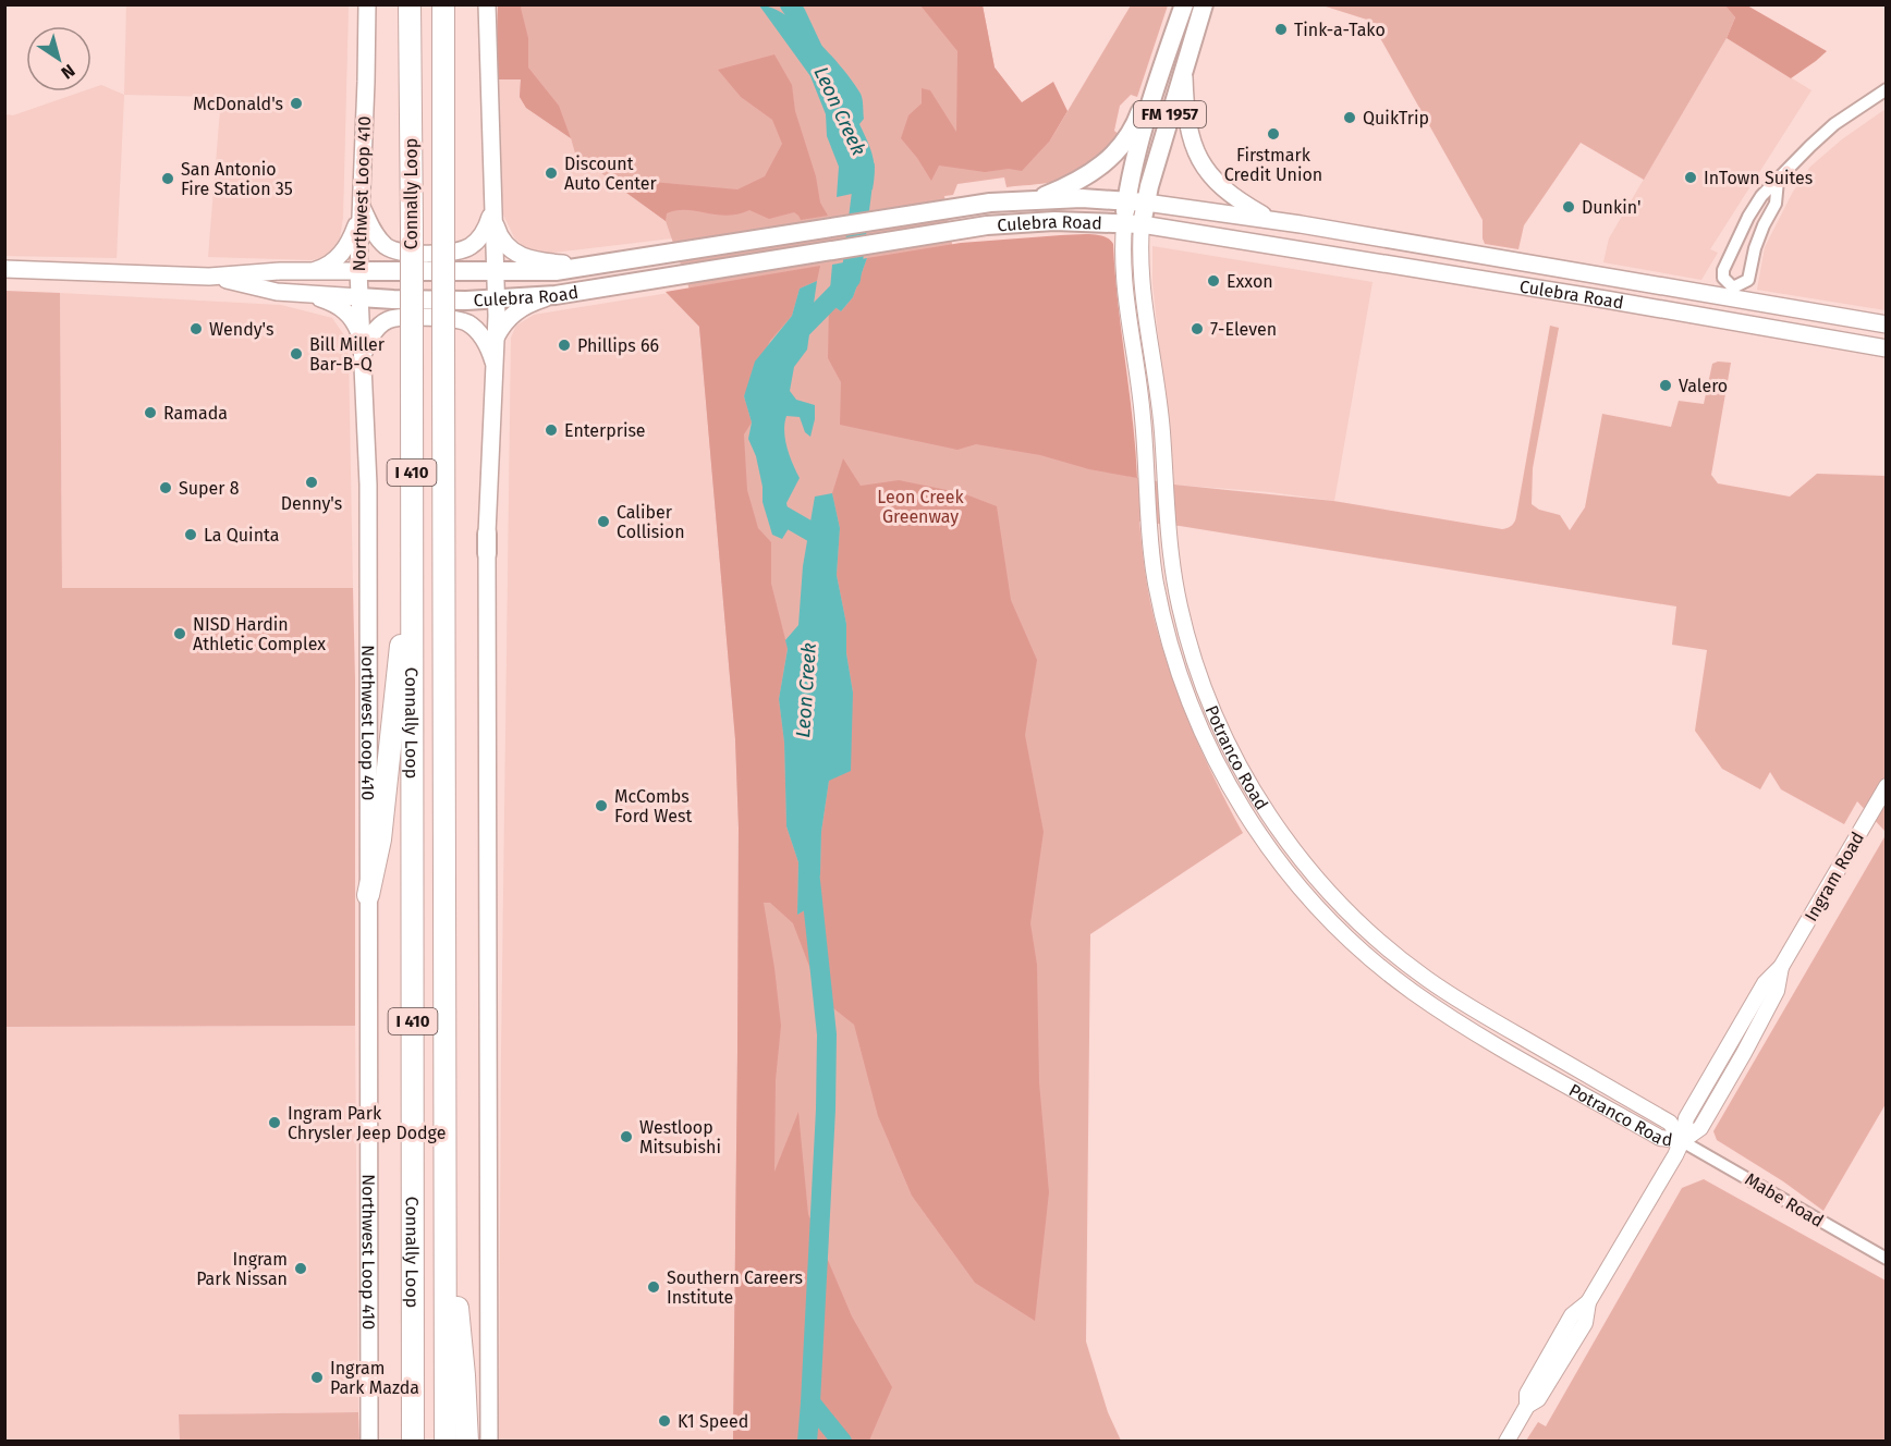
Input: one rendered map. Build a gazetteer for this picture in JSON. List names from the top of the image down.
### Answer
{
  "streets": {
    "highway": ["Connally Loop", "I 410"],
    "main road": [
      "FM 1957",
      "Northwest Loop 410",
      "Culebra Road",
      "Potranco Road"
    ],
    "street": ["Ingram Road", "Mabe Road"]
  },
  "crossings": [
    ["Northwest Loop 410", "Culebra Road"],
    ["Culebra Road", "Potranco Road"],
    ["Potranco Road", "Ingram Road"],
    ["Potranco Road", "Mabe Road"],
    ["Ingram Road", "Mabe Road"]
  ],
  "water": ["Leon Creek"],
  "parks": ["Leon Creek Greenway"],
  "places": [
    "Tink-a-Tako",
    "McDonald's",
    "QuikTrip",
    "Firstmark Credit Union",
    "Discount Auto Center",
    "InTown Suites",
    "San Antonio Fire Station 35",
    "Dunkin'",
    "Exxon",
    "Wendy's",
    "7-Eleven",
    "Phillips 66",
    "Bill Miller Bar-B-Q",
    "Valero",
    "Ramada",
    "Enterprise",
    "Denny's",
    "Super 8",
    "Caliber Collision",
    "La Quinta",
    "NISD Hardin Athletic Complex",
    "McCombs Ford West",
    "Ingram Park Chrysler Jeep Dodge",
    "Westloop Mitsubishi",
    "Ingram Park Nissan",
    "Southern Careers Institute",
    "Ingram Park Mazda",
    "K1 Speed"
  ],
  "north": "bottom right"
}
